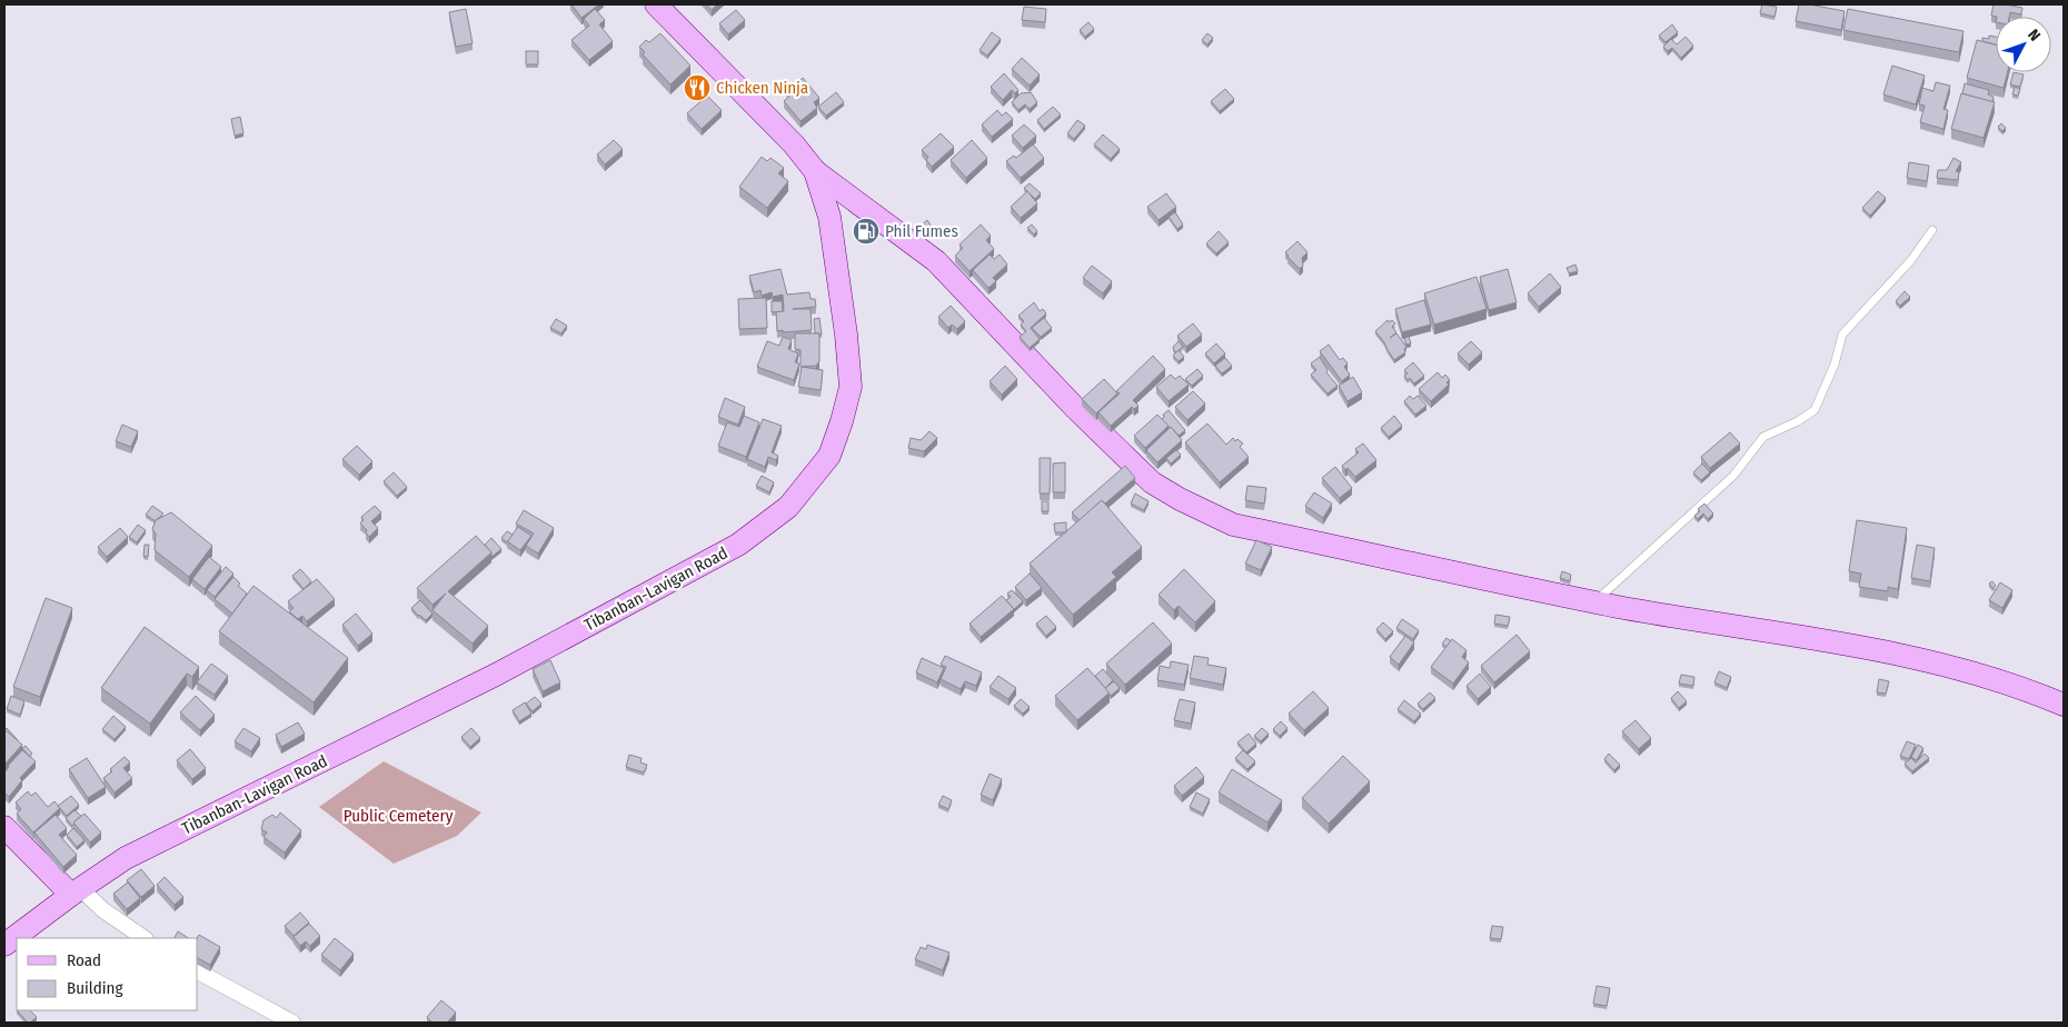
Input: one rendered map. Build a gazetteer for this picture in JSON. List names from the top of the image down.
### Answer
{
  "streets": {
    "street": ["Tibanban-Lavigan Road"]
  },
  "parks": ["Public Cemetery"],
  "places": {
    "restaurant": ["Chicken Ninja"],
    "fuel station": ["Phil Fumes"]
  },
  "legend": ["Road", "Building"],
  "north": "top right"
}
